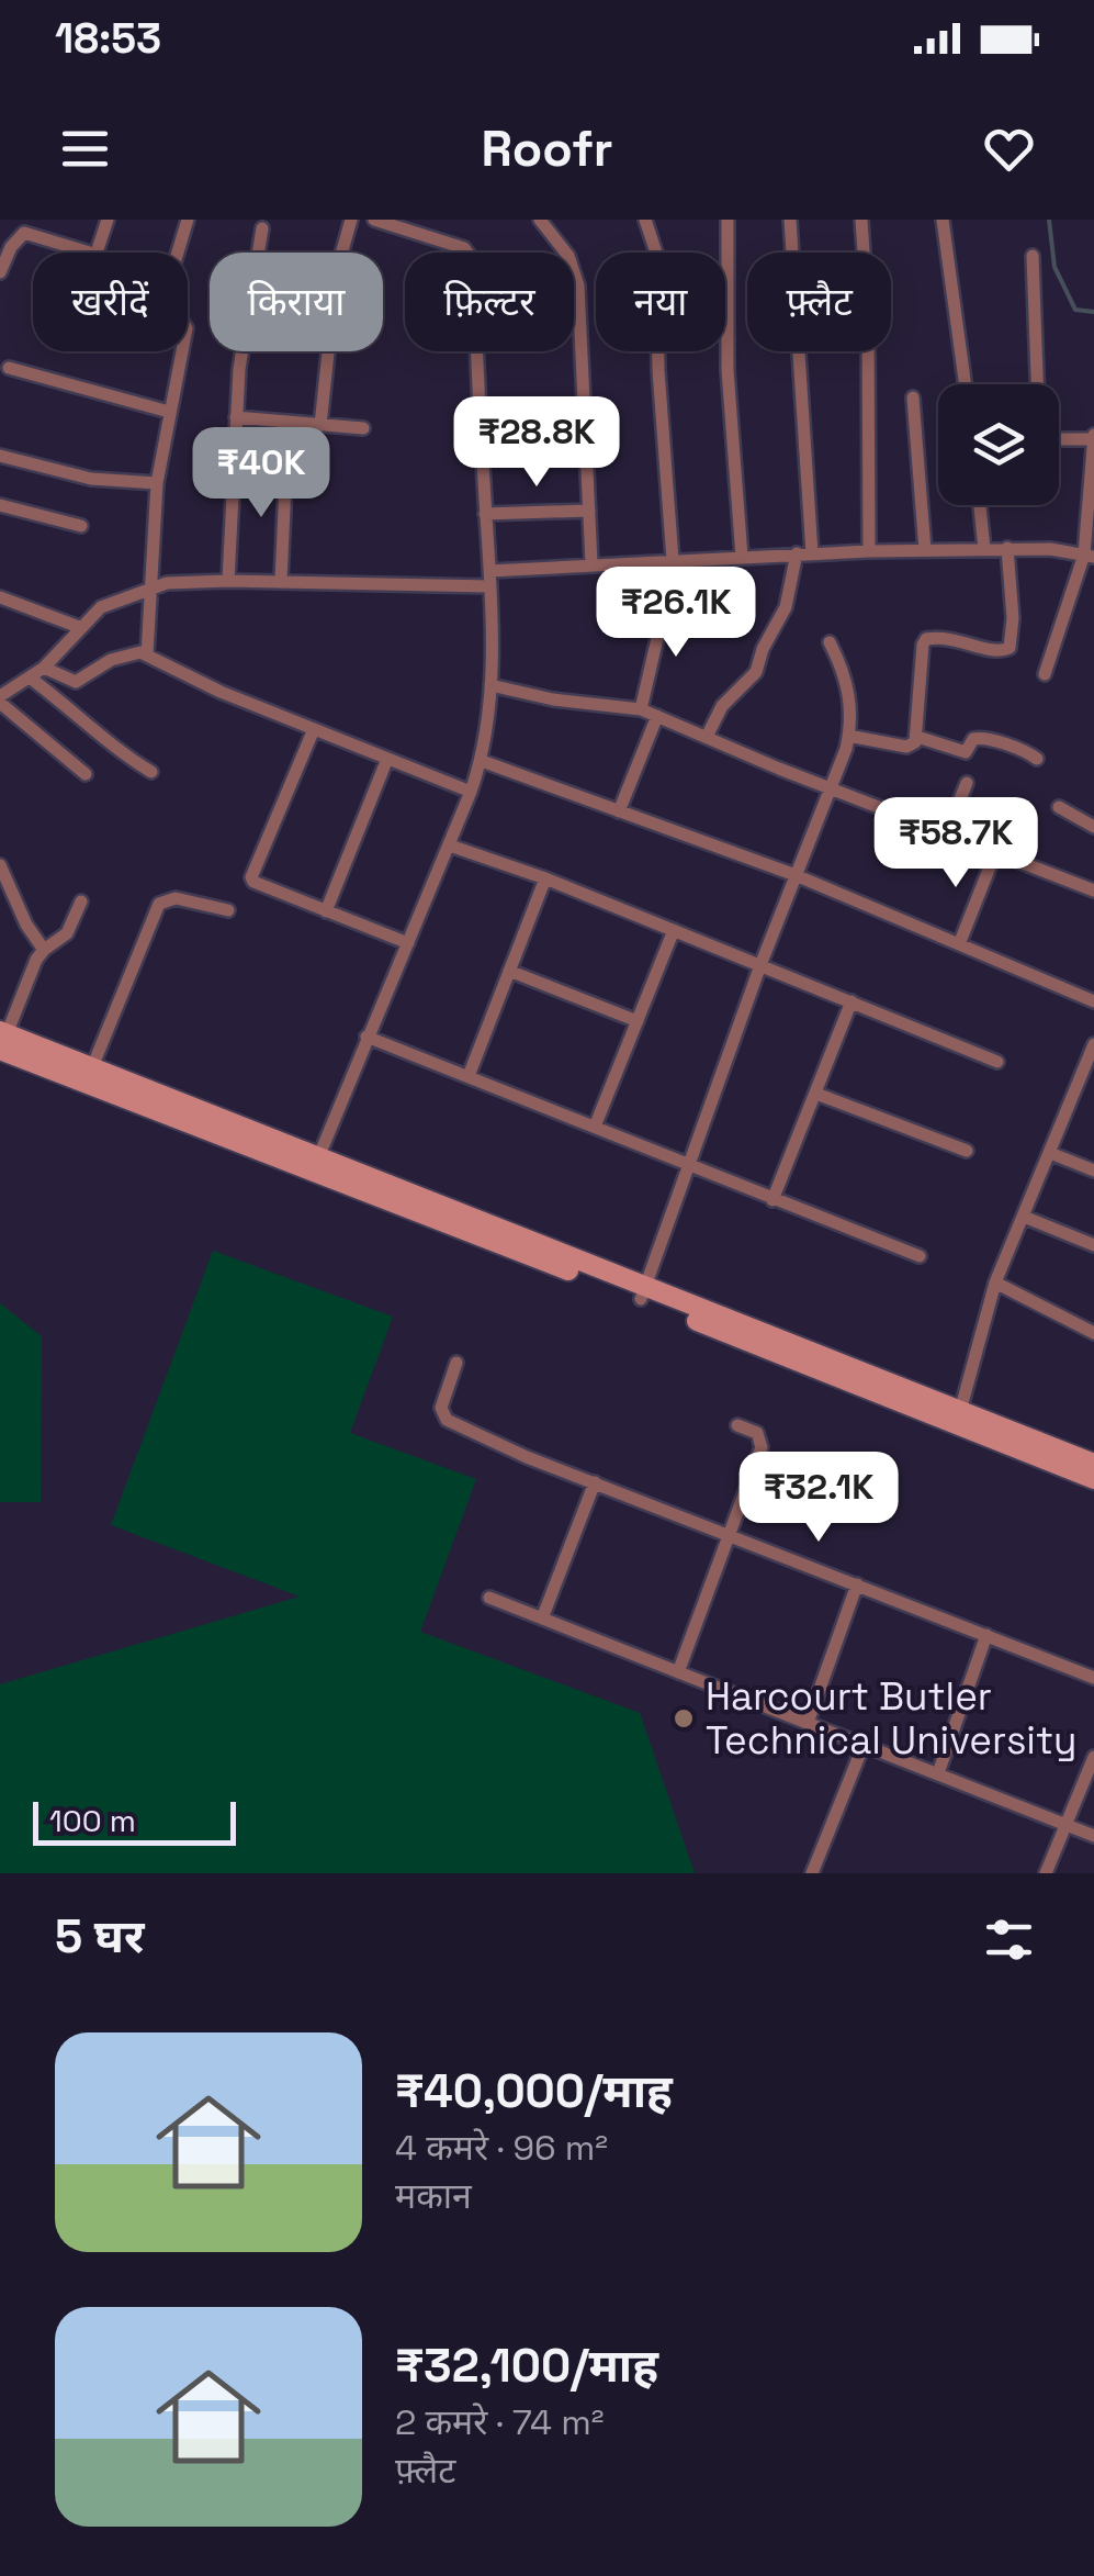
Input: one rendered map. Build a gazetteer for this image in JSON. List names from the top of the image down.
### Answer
{
  "places": ["Harcourt Butler Technical University"],
  "scale_bar": "100 m",
  "page": {
    "status": "18:53",
    "header": "Roofr",
    "chip": [
      "खरीदें",
      "किराया",
      "फ़िल्टर",
      "नया",
      "फ़्लैट"
    ],
    "price": [
      "₹28.8K",
      "₹40K",
      "₹26.1K",
      "₹58.7K",
      "₹32.1K"
    ],
    "scale": "100 m",
    "heading": "5 घर",
    "list": [
      {
        "name": "₹40,000/माह",
        "note": "4 कमरे · 96 m² · मकान"
      },
      {
        "name": "₹32,100/माह",
        "note": "2 कमरे · 74 m² · फ़्लैट"
      }
    ]
  }
}
